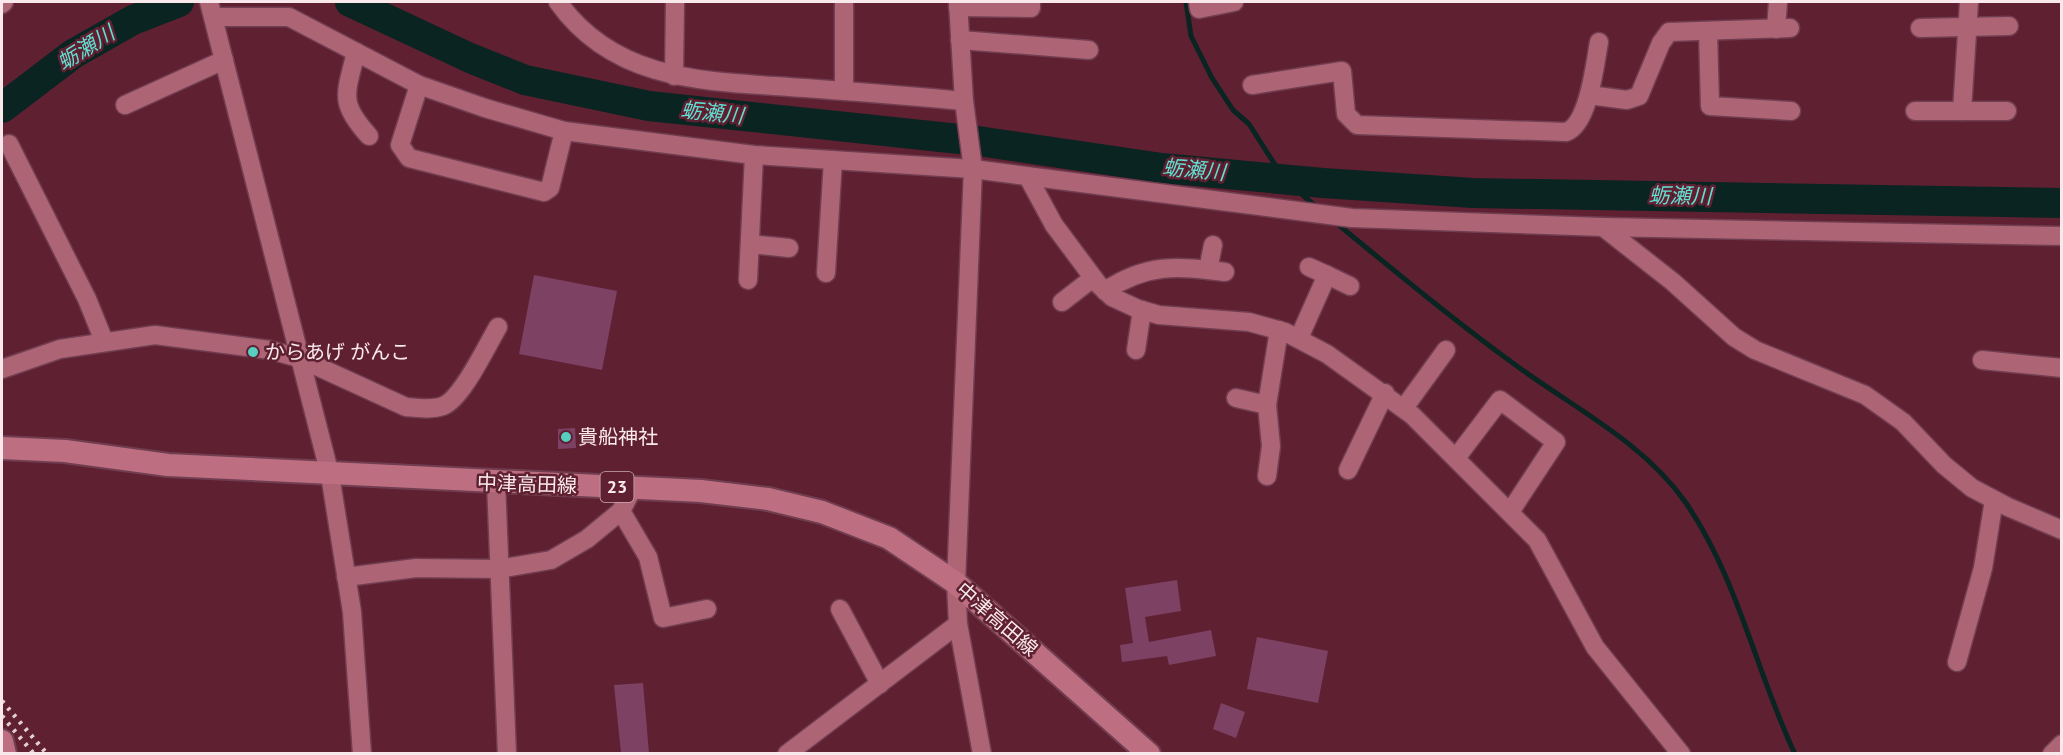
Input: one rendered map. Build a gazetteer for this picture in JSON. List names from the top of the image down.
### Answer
{
  "streets": {
    "main road": ["中津高田線", "23"]
  },
  "water": ["蛎瀬川"],
  "places": ["からあげ がんこ", "貴船神社"]
}
